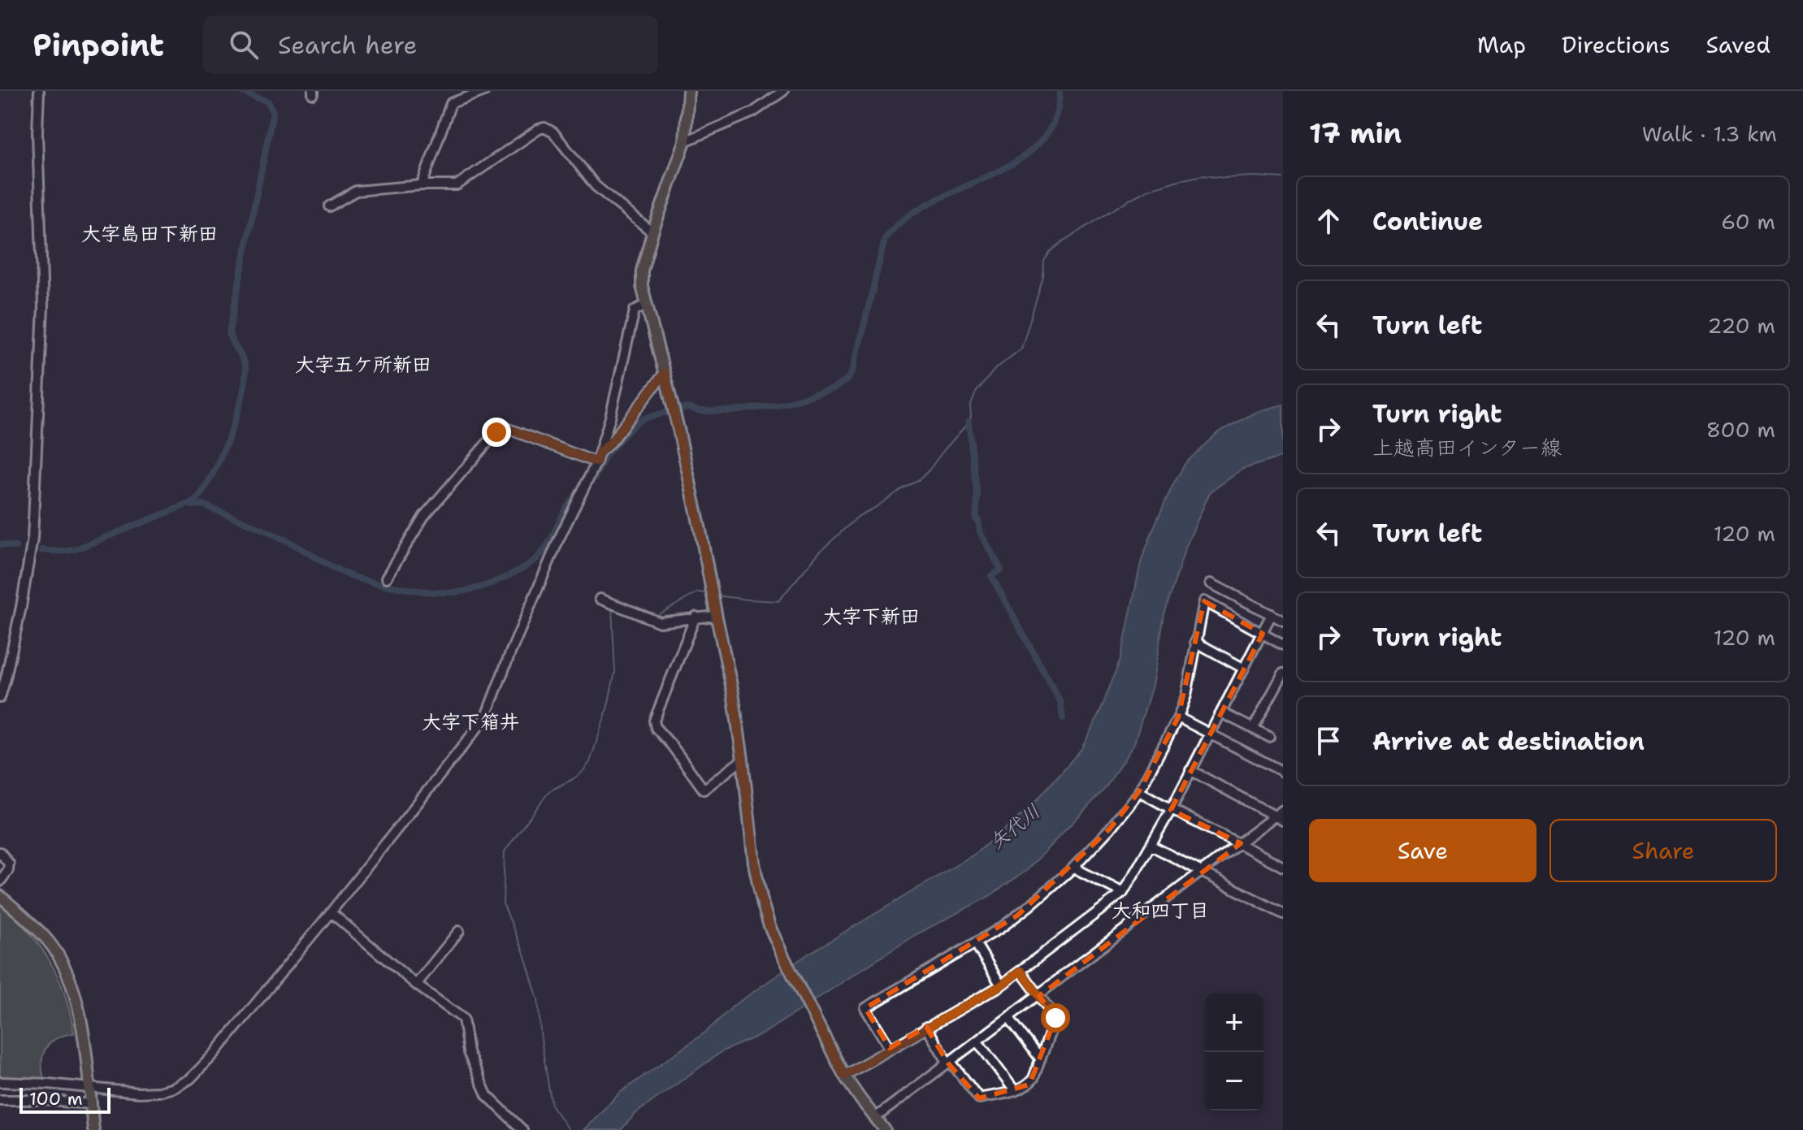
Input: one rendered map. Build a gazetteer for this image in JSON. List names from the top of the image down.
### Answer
{
  "districts": [
    "大字島田下新田",
    "大字五ケ所新田",
    "大字下新田",
    "大字下箱井",
    "大和四丁目"
  ],
  "water": ["矢代川"],
  "scale_bar": "100 m",
  "page": {
    "header": "Pinpoint",
    "search": "Search here",
    "nav": ["Map", "Directions", "Saved"],
    "heading": ["17 min", "Walk · 1.3 km"],
    "list": [
      ["Continue", "60 m"],
      ["Turn left", "220 m"],
      ["Turn right", "上越高田インター線", "800 m"],
      ["Turn left", "120 m"],
      ["Turn right", "120 m"],
      "Arrive at destination"
    ],
    "buttons": ["Save", "Share"],
    "map_buttons": ["+", "−"],
    "scale": "100 m"
  }
}
